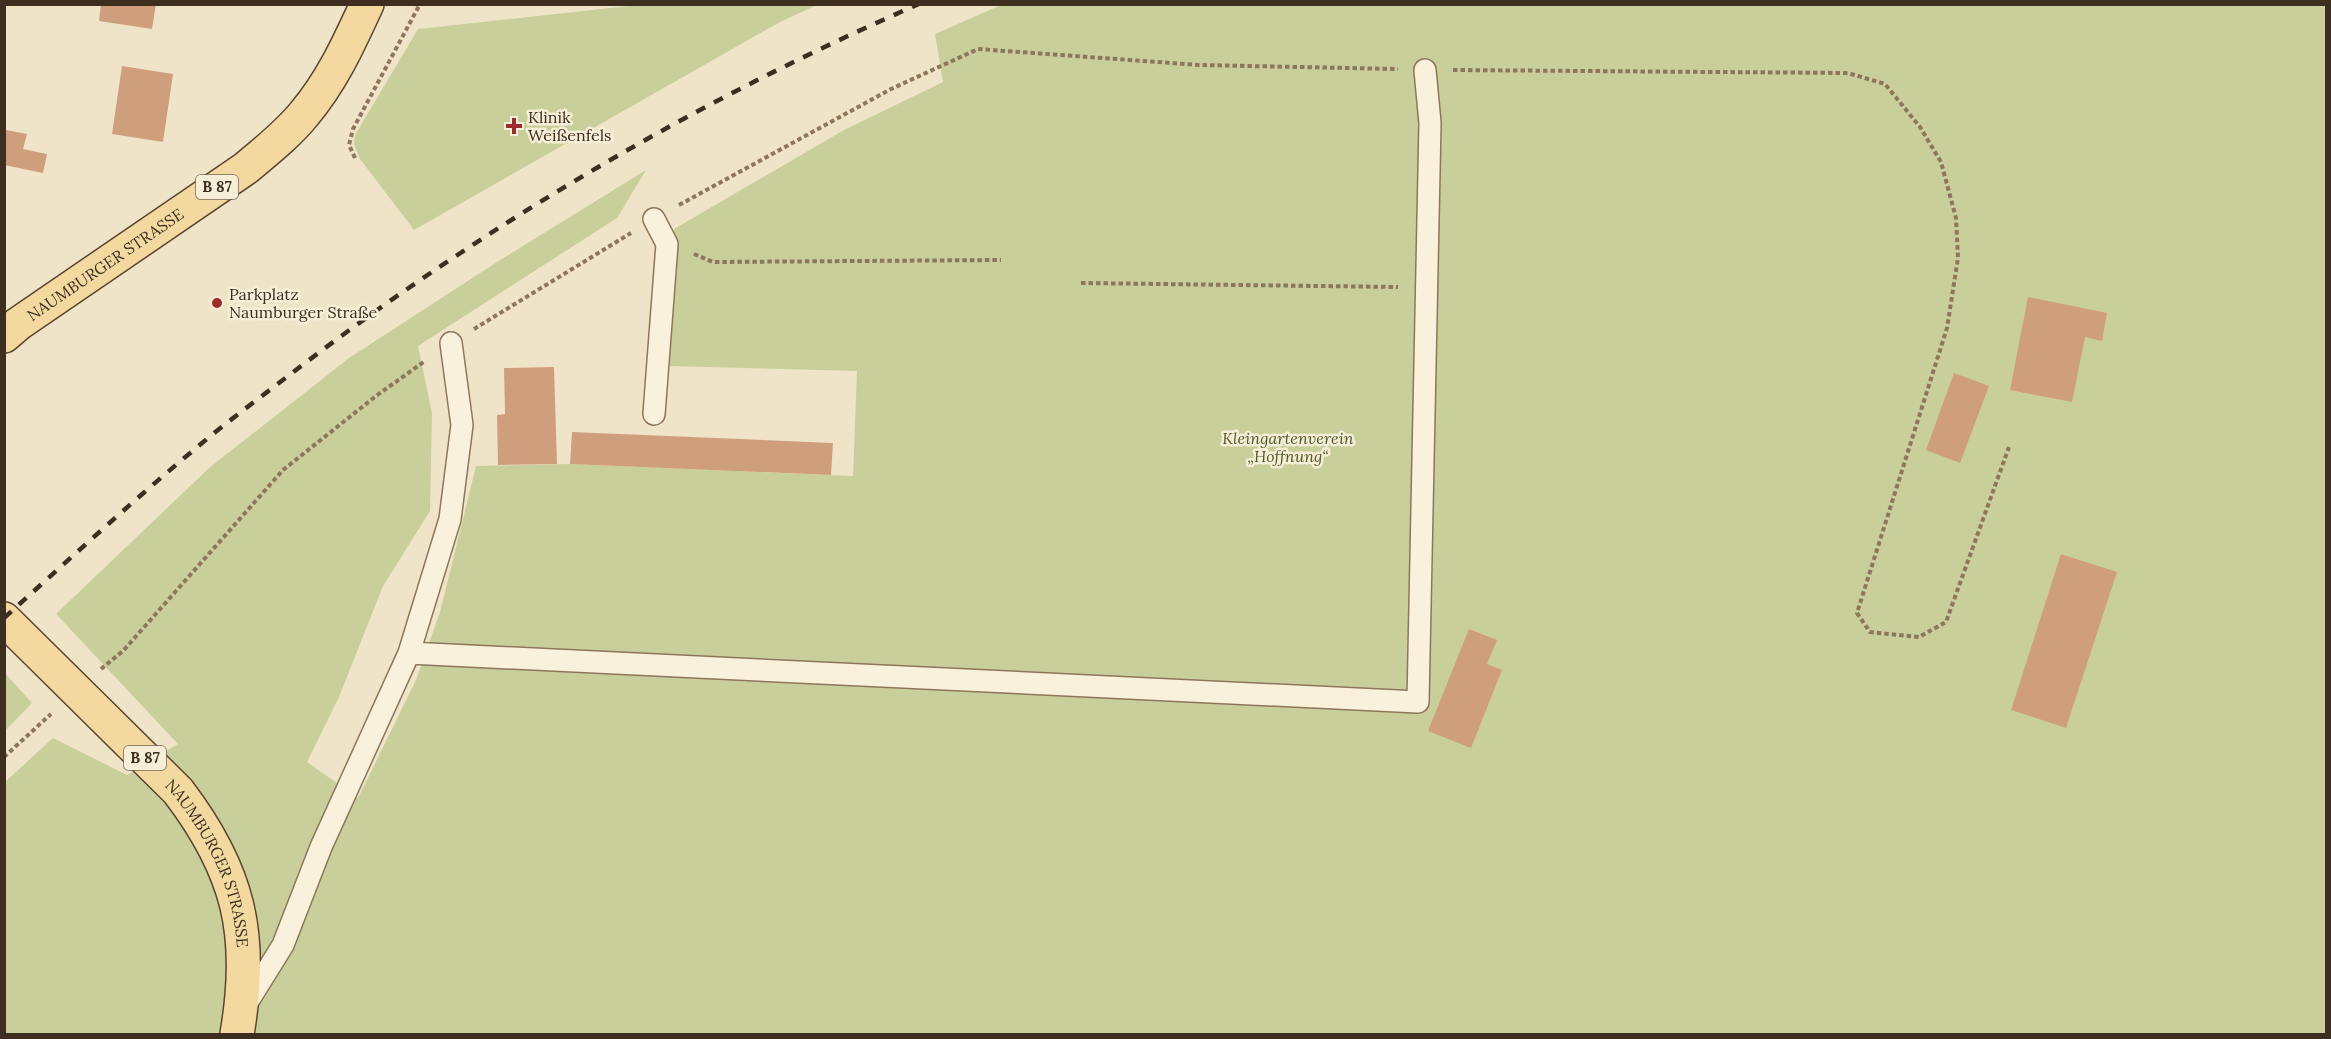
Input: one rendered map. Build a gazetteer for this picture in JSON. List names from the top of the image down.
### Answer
{
  "streets": {
    "main road": ["B 87", "NAUMBURGER STRASSE"]
  },
  "parks": ["Kleingartenverein „Hoffnung“"],
  "places": {
    "health": ["Klinik Weißenfels"],
    "other": ["Parkplatz Naumburger Straße"]
  }
}
